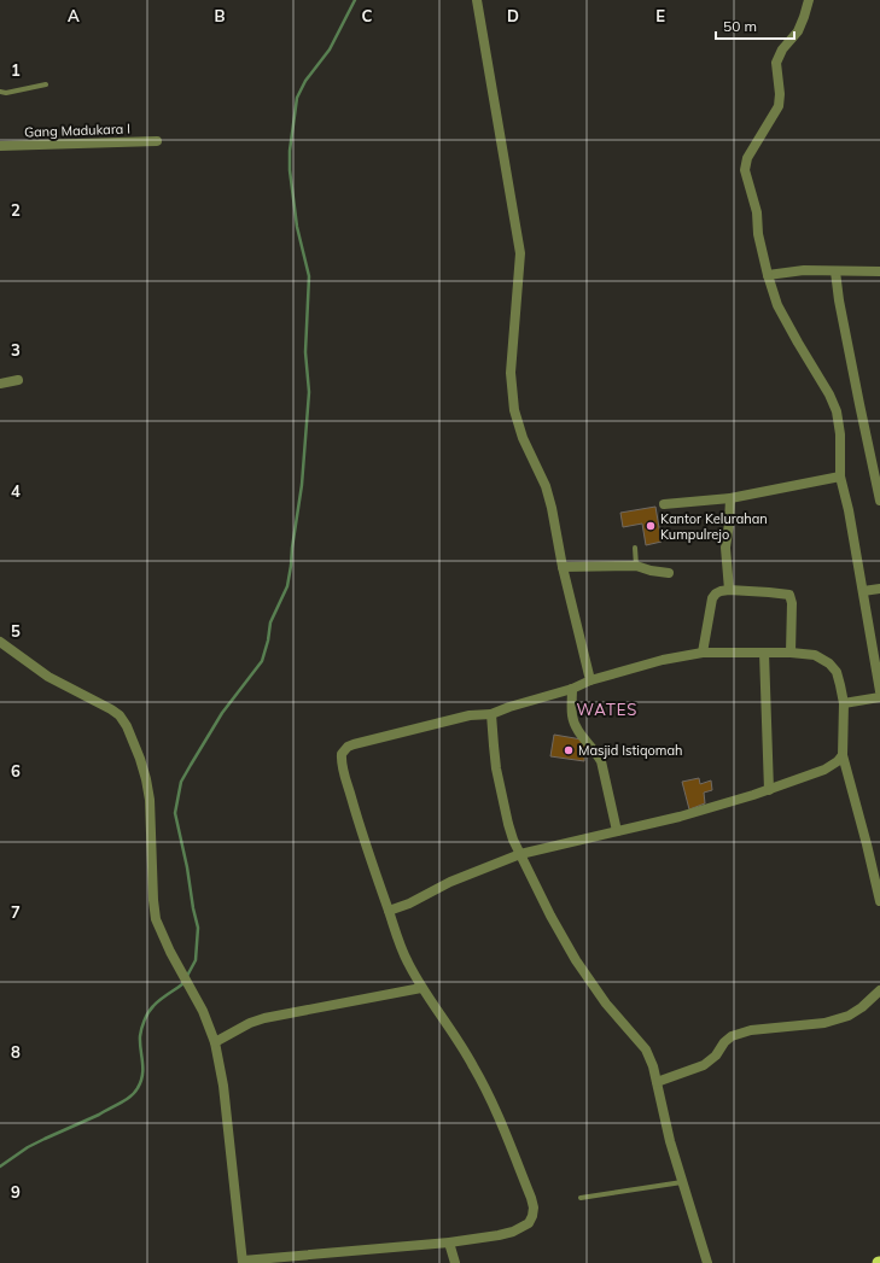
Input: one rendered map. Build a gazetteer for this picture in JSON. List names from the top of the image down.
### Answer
{
  "streets": {
    "street": ["Gang Madukara I"]
  },
  "districts": ["WATES"],
  "places": ["Kantor Kelurahan Kumpulrejo", "Masjid Istiqomah"],
  "scale_bar": "50 m",
  "grid": {
    "columns": [
      "A",
      "B",
      "C",
      "D",
      "E"
    ],
    "rows": [
      "1",
      "2",
      "3",
      "4",
      "5",
      "6",
      "7",
      "8",
      "9"
    ]
  }
}
